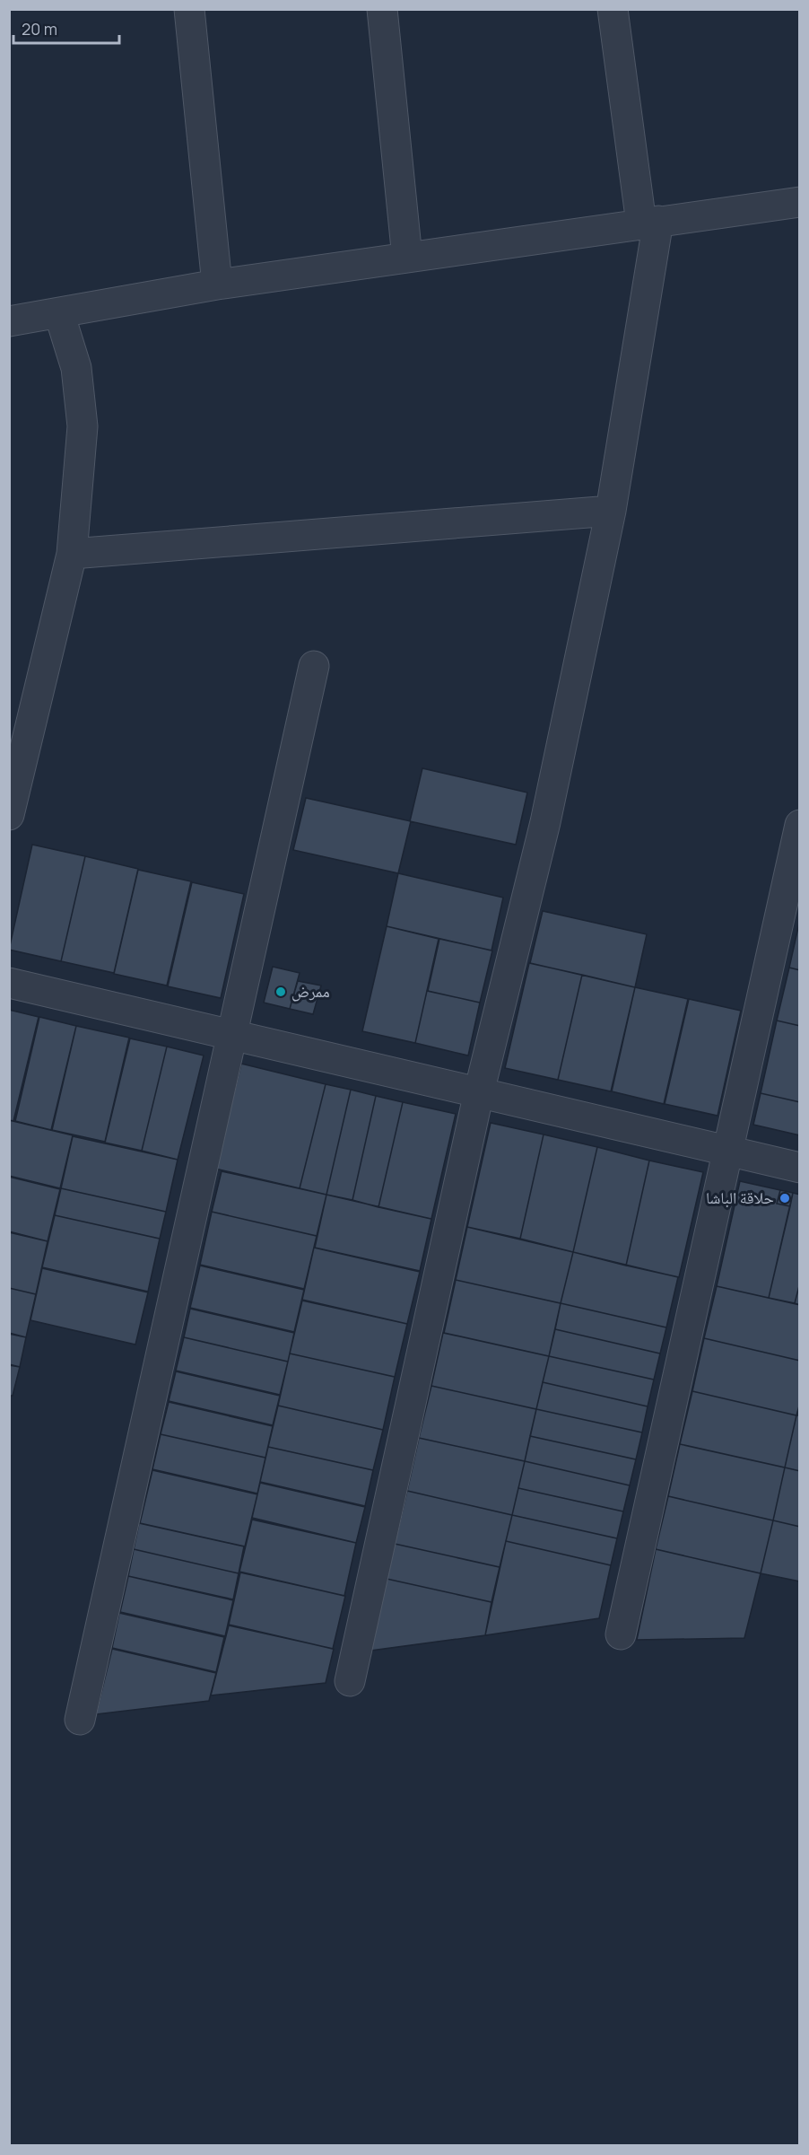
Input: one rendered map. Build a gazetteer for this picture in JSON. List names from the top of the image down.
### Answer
{
  "places": ["ممرض", "حلاقة الباشا"],
  "scale_bar": "20 m"
}
